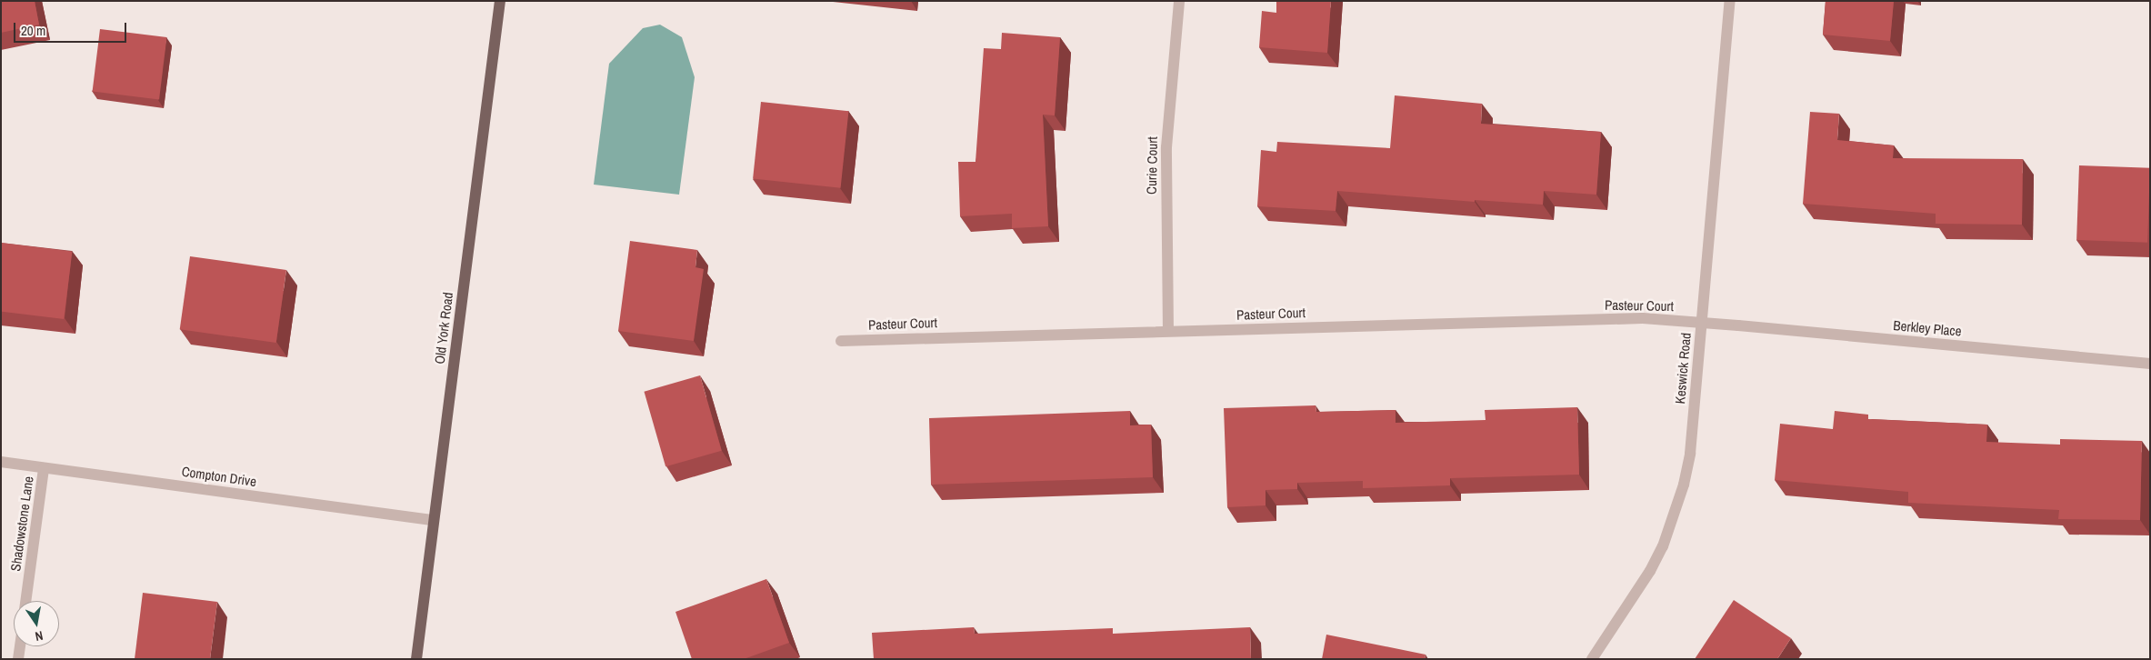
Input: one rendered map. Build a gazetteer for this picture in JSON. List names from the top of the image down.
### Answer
{
  "streets": {
    "main road": ["Old York Road"],
    "street": [
      "Curie Court",
      "Pasteur Court",
      "Berkley Place",
      "Keswick Road",
      "Compton Drive",
      "Shadowstone Lane"
    ]
  },
  "crossings": [
    ["Curie Court", "Pasteur Court"],
    ["Pasteur Court", "Berkley Place"],
    ["Pasteur Court", "Keswick Road"],
    ["Old York Road", "Compton Drive"],
    ["Berkley Place", "Keswick Road"],
    ["Compton Drive", "Shadowstone Lane"]
  ],
  "scale_bar": "20 m",
  "north": "bottom"
}
